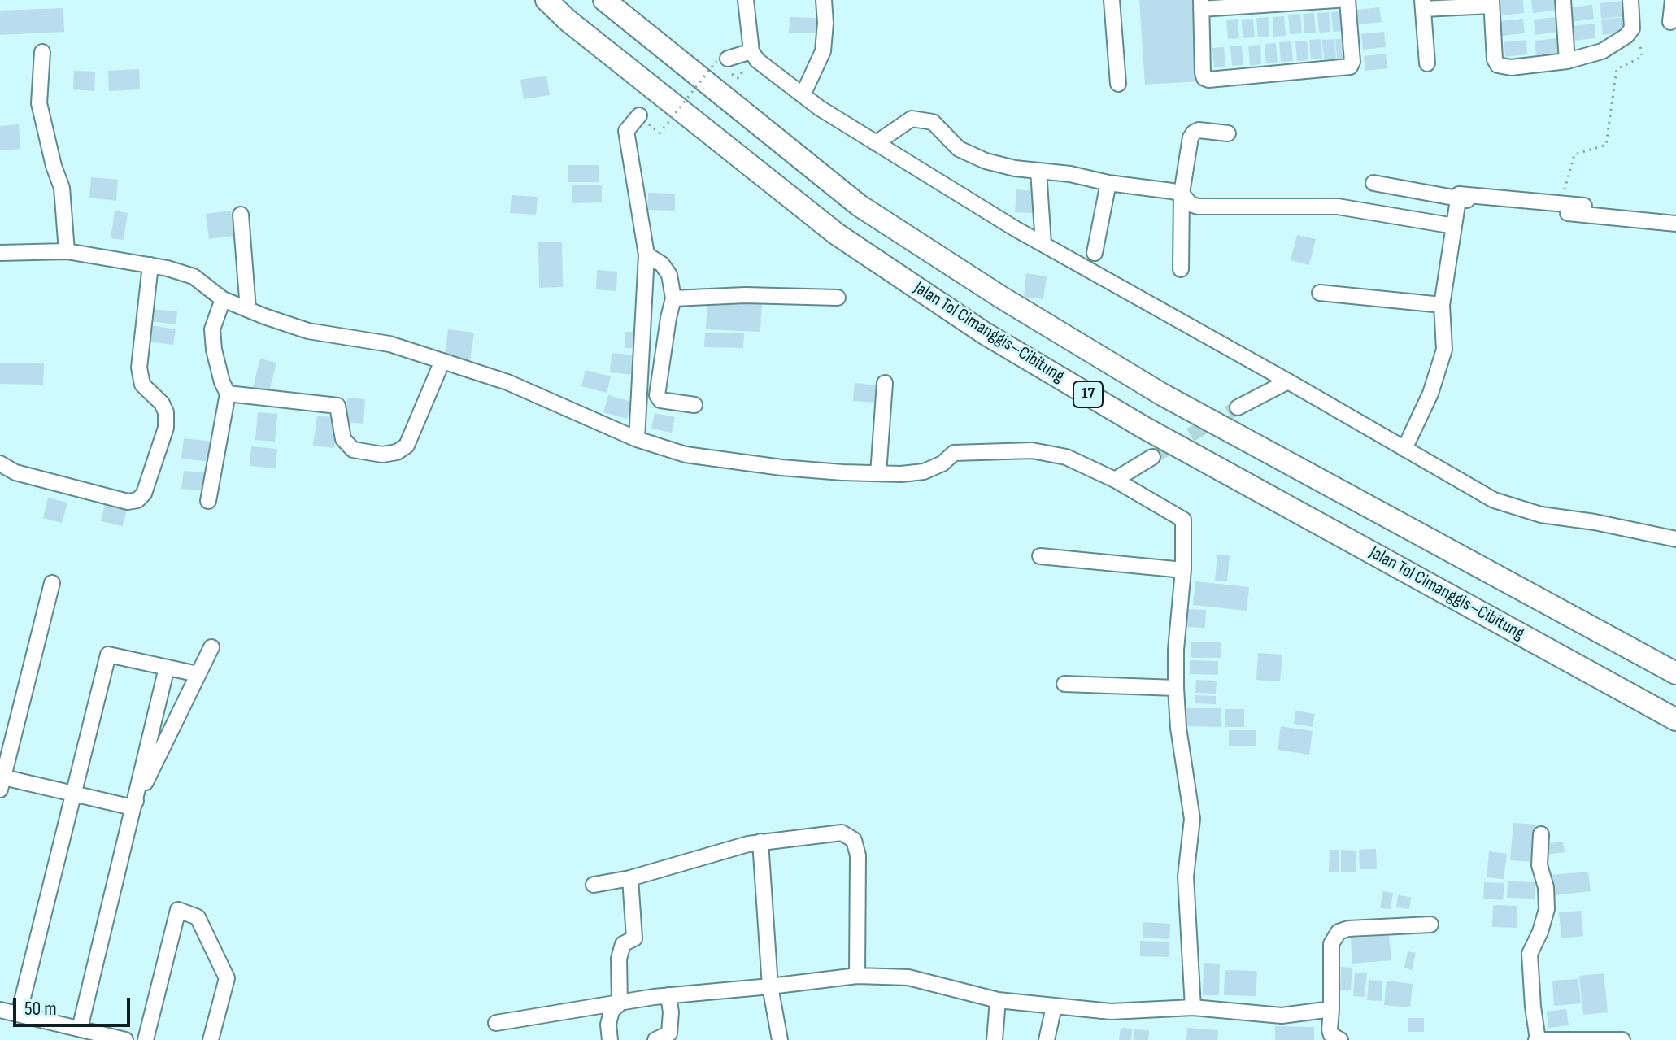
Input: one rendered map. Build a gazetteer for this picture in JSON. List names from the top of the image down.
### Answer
{
  "streets": {
    "highway": ["Jalan Tol Cimanggis–Cibitung", "17"]
  },
  "scale_bar": "50 m"
}
